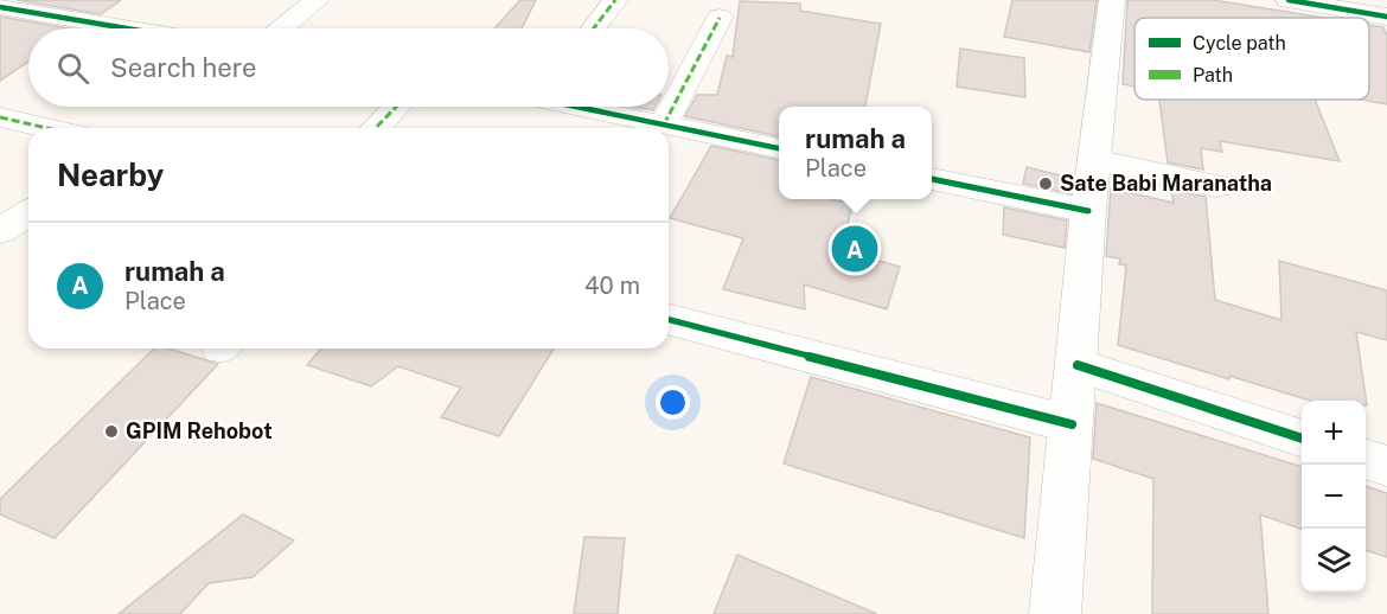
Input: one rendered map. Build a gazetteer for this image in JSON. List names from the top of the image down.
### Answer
{
  "places": ["Sate Babi Maranatha", "GPIM Rehobot"],
  "legend": ["Cycle path", "Path"],
  "page": {
    "search": "Search here",
    "popup": ["rumah a", "Place"],
    "heading": "Nearby",
    "list": [
      {
        "mark": "A",
        "name": "rumah a",
        "note": "Place",
        "value": "40 m"
      }
    ],
    "pins": "A",
    "map_buttons": ["+", "−"]
  }
}
